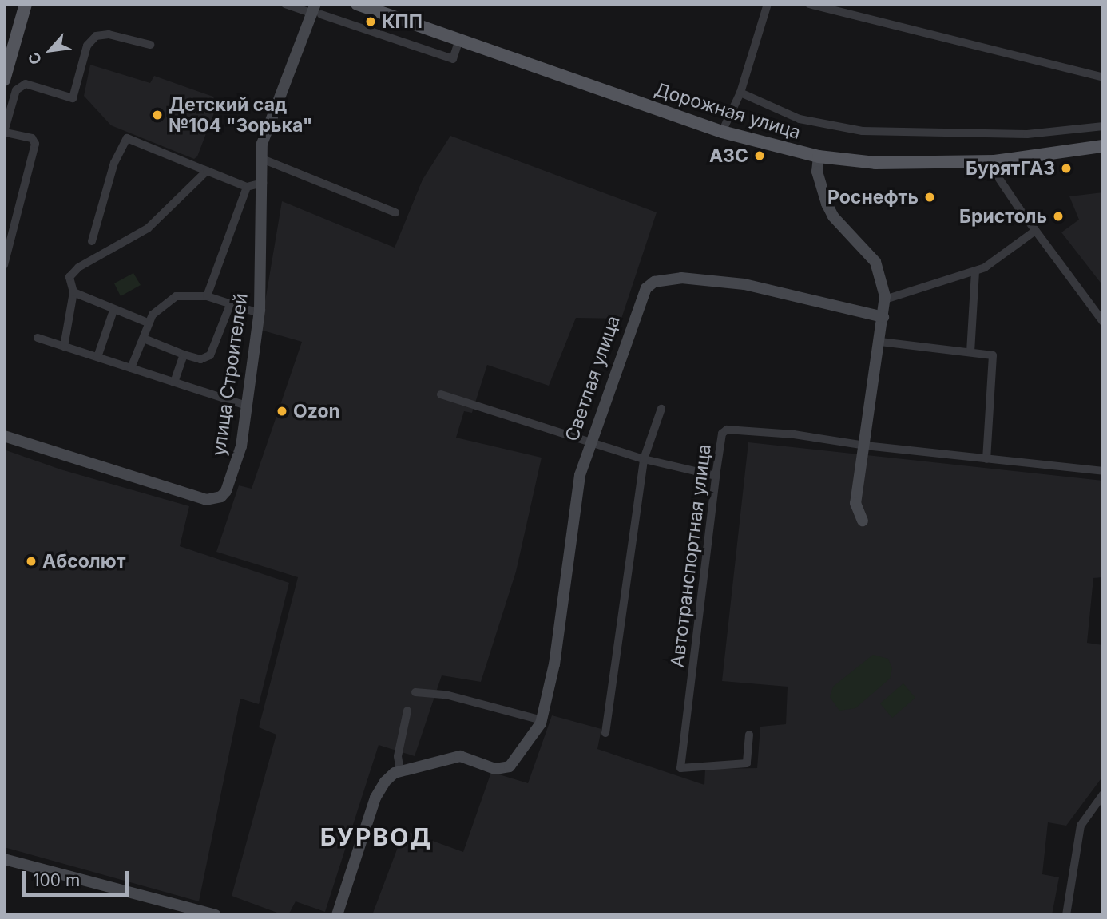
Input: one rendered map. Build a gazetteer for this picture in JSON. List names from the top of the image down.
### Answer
{
  "streets": {
    "main road": ["Дорожная улица"],
    "street": ["улица Строителей", "Светлая улица", "Автотранспортная улица"]
  },
  "districts": ["БУРВОД"],
  "places": [
    "КПП",
    "Детский сад №104 \"Зорька\"",
    "АЗС",
    "БурятГАЗ",
    "Роснефть",
    "Бристоль",
    "Ozon",
    "Абсолют"
  ],
  "scale_bar": "100 m",
  "north": "bottom left"
}
